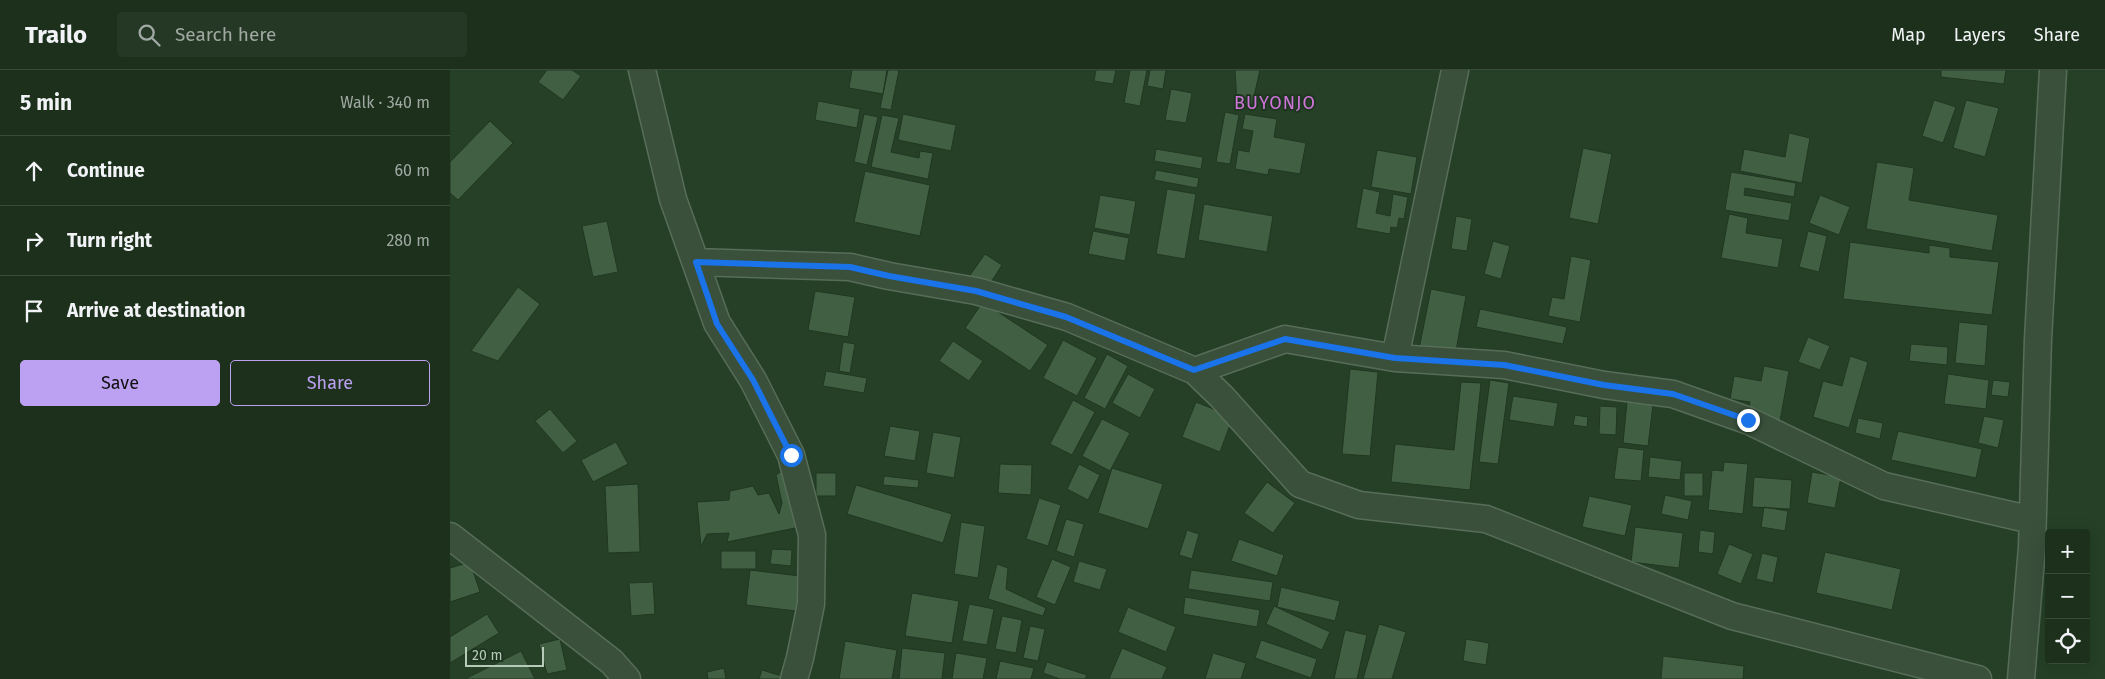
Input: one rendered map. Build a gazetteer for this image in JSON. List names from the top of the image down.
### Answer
{
  "districts": ["BUYONJO"],
  "scale_bar": "20 m",
  "page": {
    "header": "Trailo",
    "search": "Search here",
    "nav": ["Map", "Layers", "Share"],
    "heading": ["5 min", "Walk · 340 m"],
    "list": [
      ["Continue", "60 m"],
      ["Turn right", "280 m"],
      "Arrive at destination"
    ],
    "buttons": ["Save", "Share"],
    "map_buttons": ["+", "−"],
    "scale": "20 m"
  }
}
